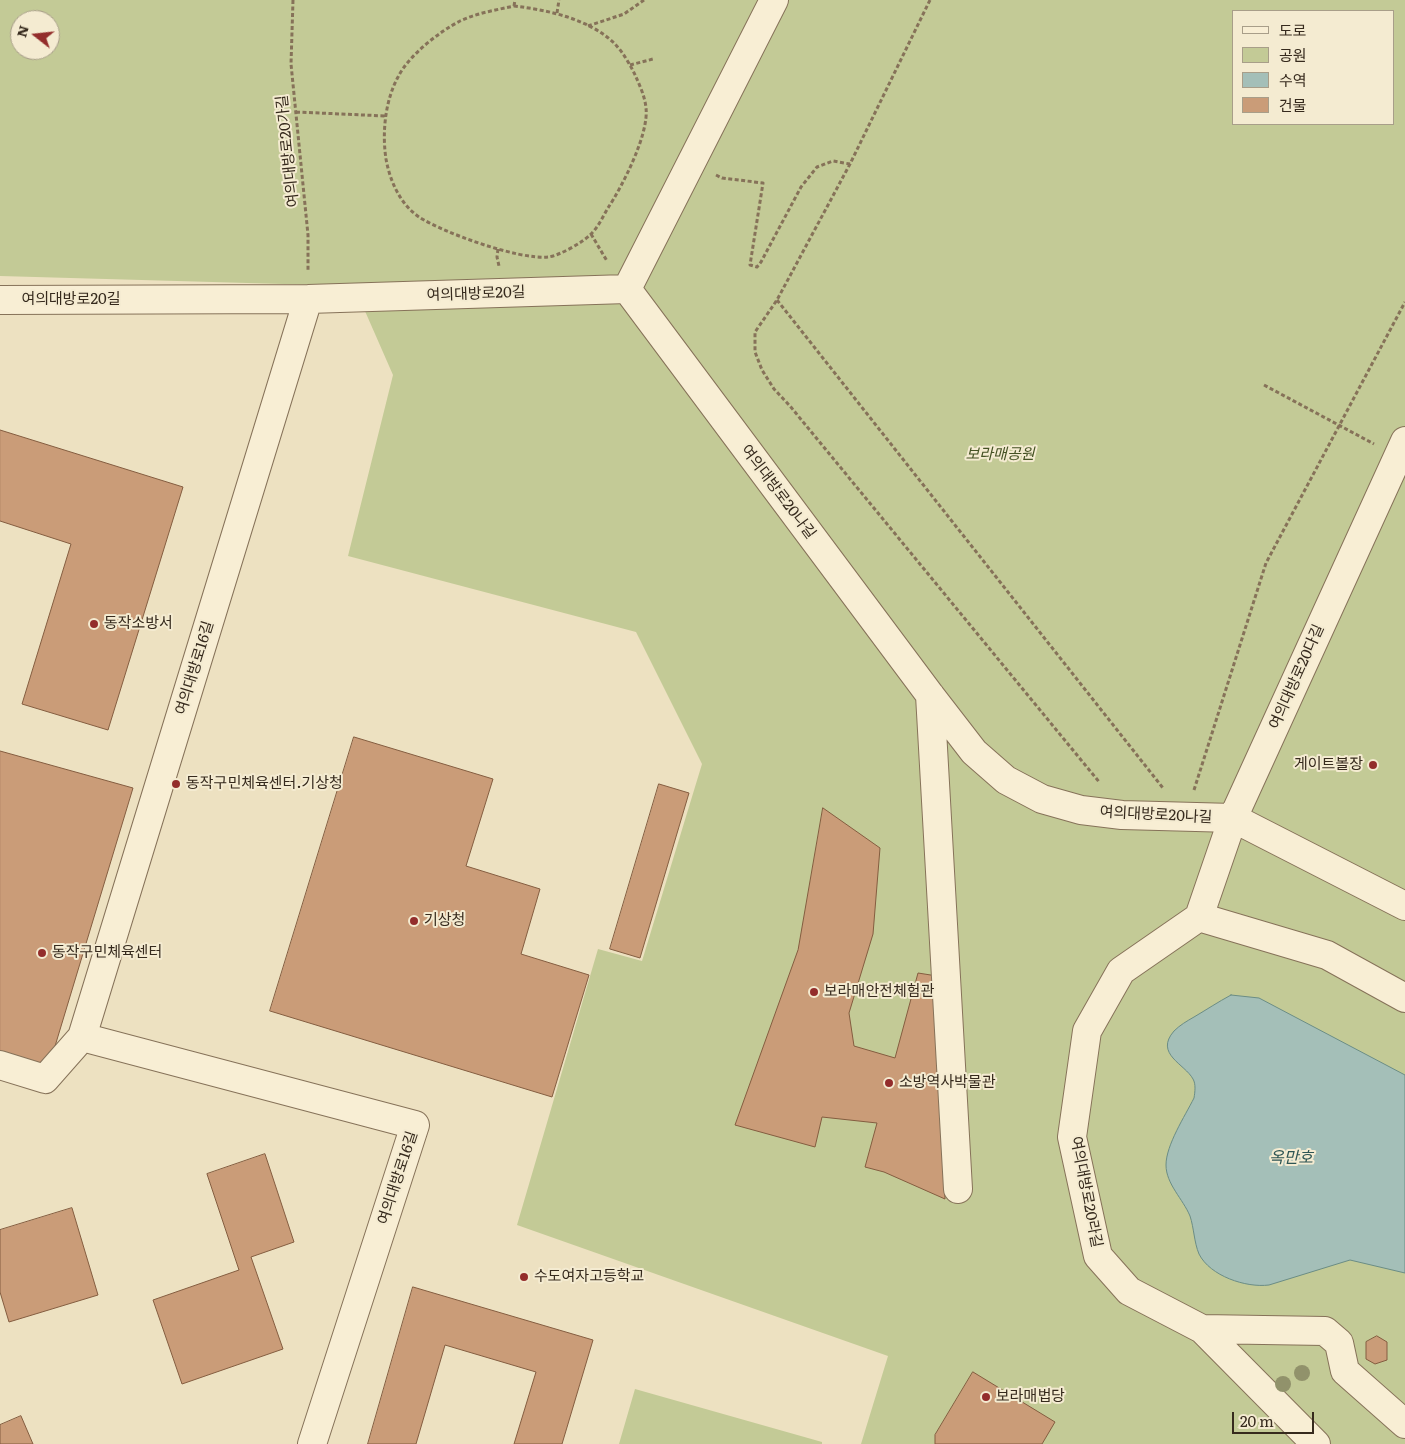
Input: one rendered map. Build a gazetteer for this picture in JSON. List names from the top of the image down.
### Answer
{
  "streets": {
    "street": [
      "여의대방로20길",
      "여의대방로20나길",
      "여의대방로16길",
      "여의대방로20다길",
      "여의대방로20라길"
    ],
    "path": ["여의대방로20가길"]
  },
  "crossings": [
    ["여의대방로20가길", "여의대방로20길"],
    ["여의대방로20가길", "여의대방로16길"],
    ["여의대방로20길", "여의대방로20나길"],
    ["여의대방로20길", "여의대방로16길"],
    ["여의대방로20나길", "여의대방로20다길"],
    ["여의대방로20다길", "여의대방로20라길"]
  ],
  "water": ["옥만호"],
  "parks": ["보라매공원"],
  "places": [
    "동작소방서",
    "게이트볼장",
    "동작구민체육센터.기상청",
    "기상청",
    "동작구민체육센터",
    "보라매안전체험관",
    "소방역사박물관",
    "수도여자고등학교",
    "보라매법당"
  ],
  "legend": [
    "도로",
    "공원",
    "수역",
    "건물"
  ],
  "scale_bar": "20 m",
  "north": "left"
}
